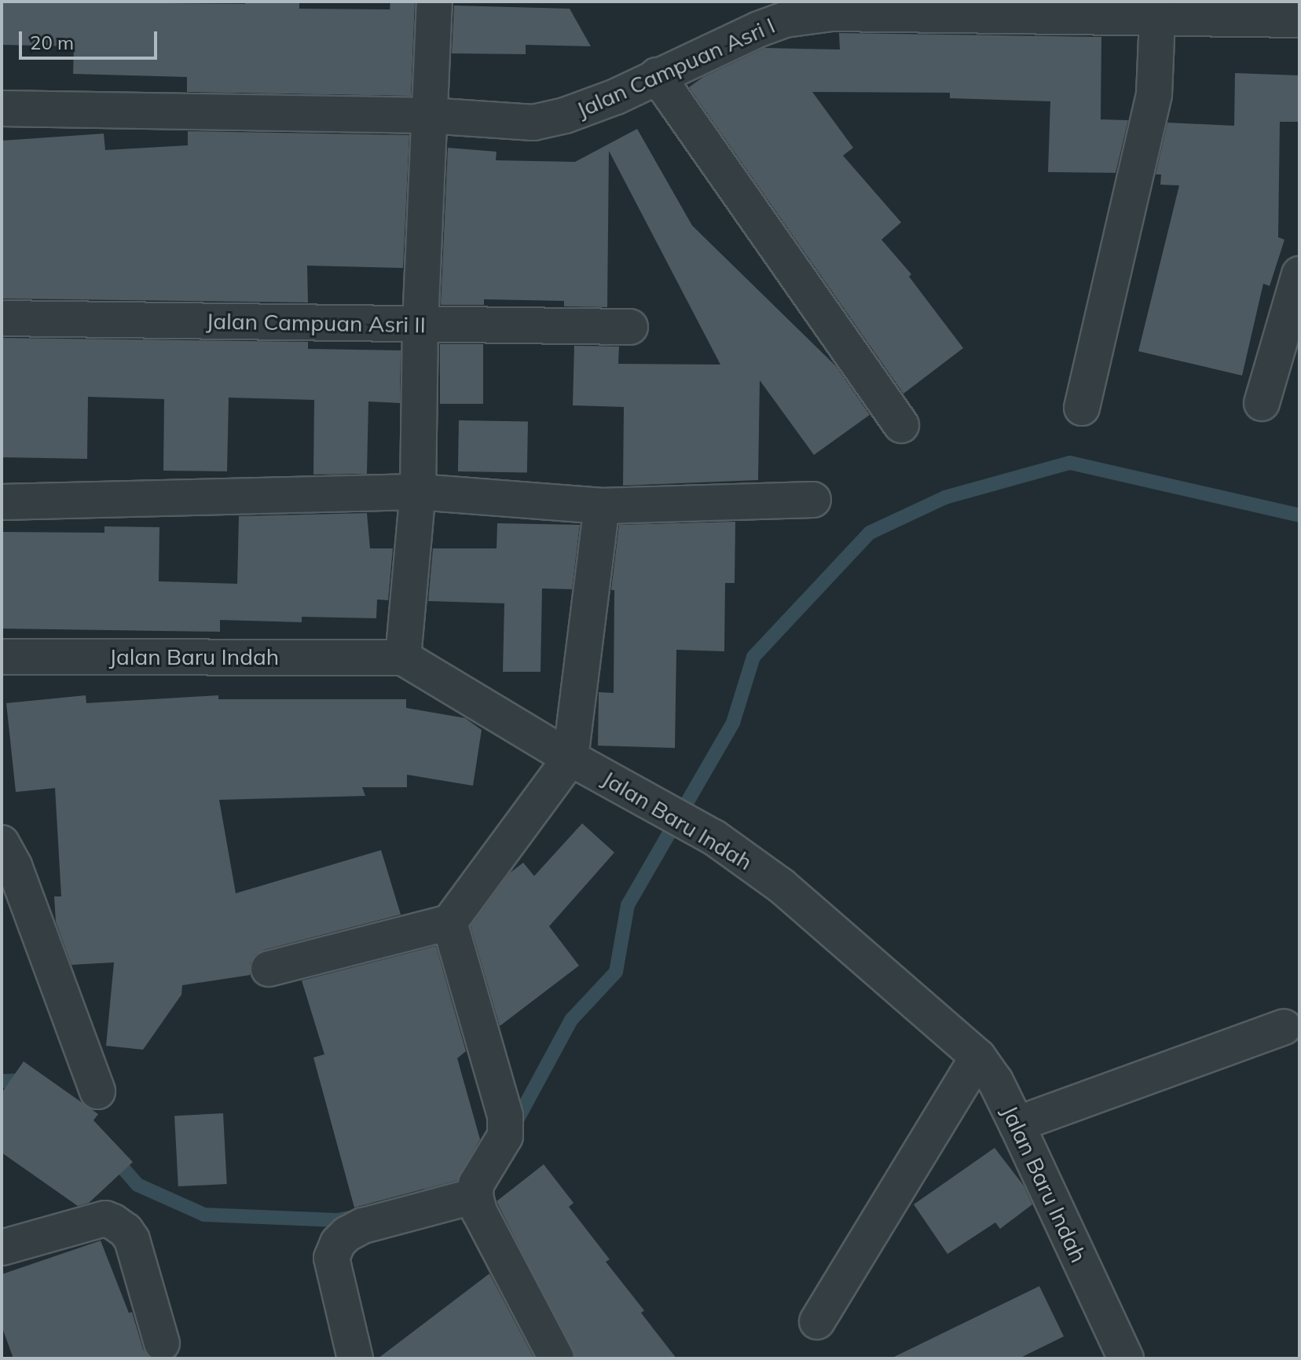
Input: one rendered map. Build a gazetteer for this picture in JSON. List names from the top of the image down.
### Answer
{
  "streets": {
    "street": ["Jalan Campuan Asri I", "Jalan Campuan Asri II", "Jalan Baru Indah"]
  },
  "scale_bar": "20 m"
}
